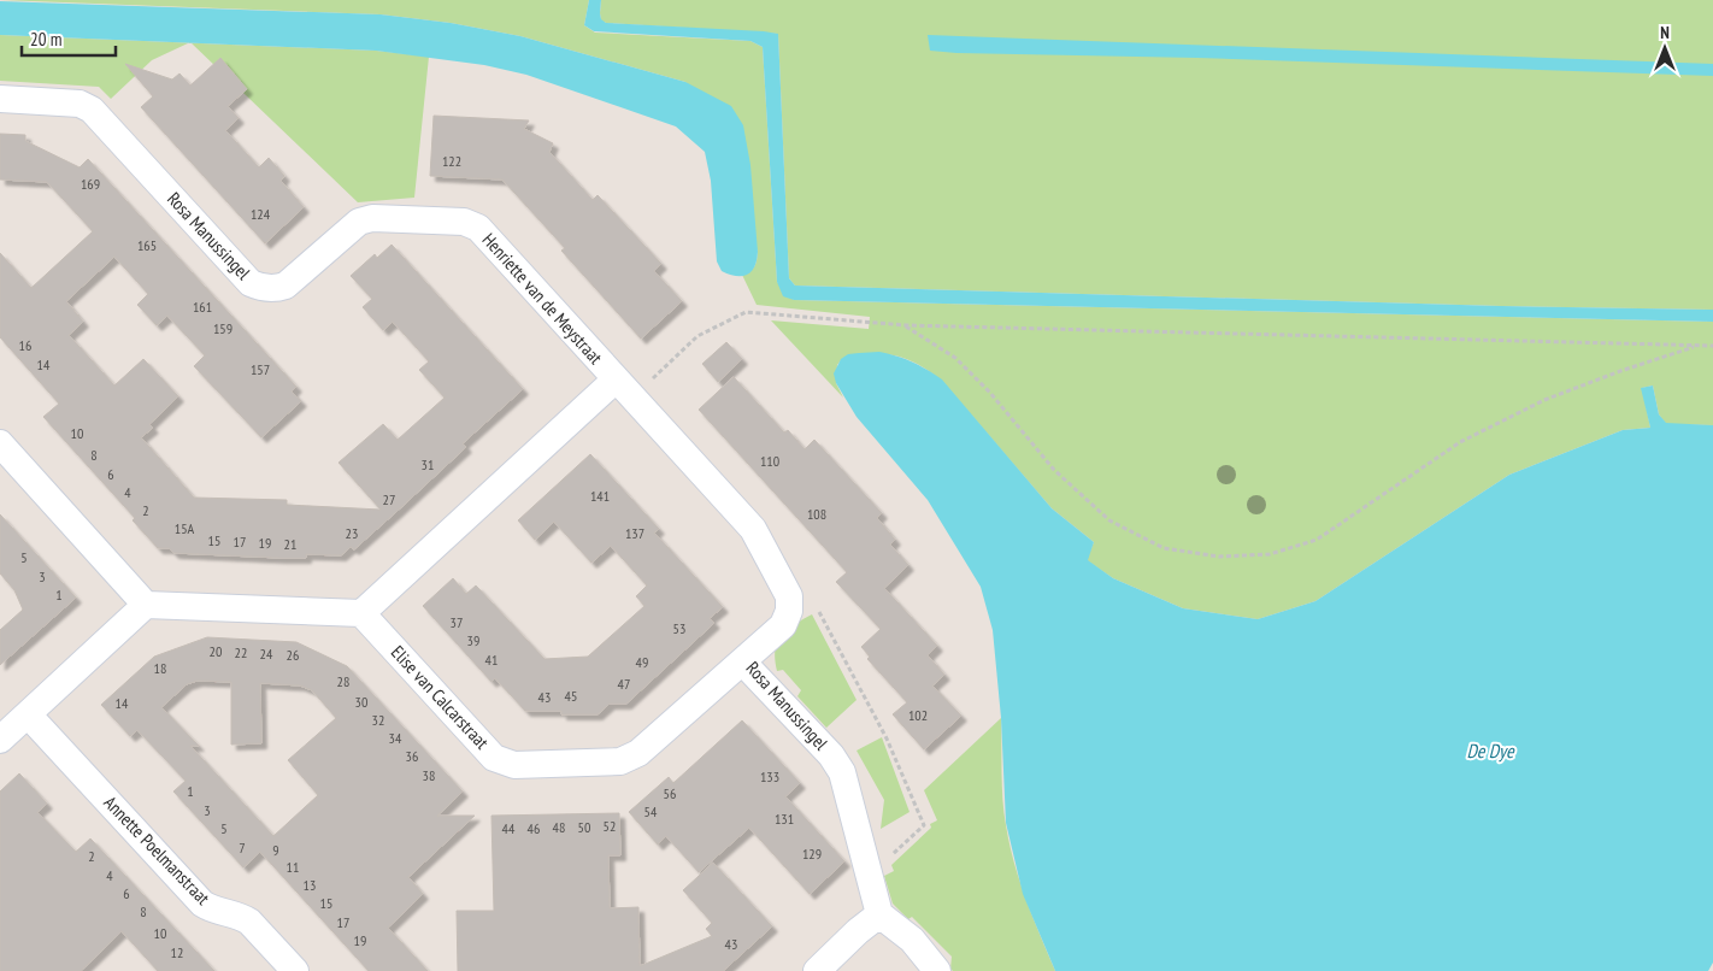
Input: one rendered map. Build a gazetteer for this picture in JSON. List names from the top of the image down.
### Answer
{
  "streets": {
    "street": [
      "Rosa Manussingel",
      "Henriette van de Meystraat",
      "Elise van Calcarstraat",
      "Annette Poelmanstraat"
    ]
  },
  "crossings": [
    ["Rosa Manussingel", "Henriette van de Meystraat"],
    ["Rosa Manussingel", "Elise van Calcarstraat"]
  ],
  "water": ["De Dye"],
  "house_numbers": [
    "122",
    "169",
    "124",
    "165",
    "161",
    "159",
    "16",
    "14",
    "157",
    "10",
    "8",
    "110",
    "31",
    "6",
    "4",
    "141",
    "27",
    "2",
    "108",
    "15A",
    "23",
    "137",
    "15",
    "17",
    "19",
    "21",
    "5",
    "3",
    "1",
    "37",
    "53",
    "39",
    "20",
    "22",
    "24",
    "26",
    "41",
    "49",
    "18",
    "28",
    "47",
    "45",
    "43",
    "30",
    "14",
    "102",
    "32",
    "34",
    "36",
    "38",
    "133",
    "1",
    "56",
    "3",
    "54",
    "131",
    "52",
    "48",
    "50",
    "5",
    "44",
    "46",
    "7",
    "9",
    "129",
    "2",
    "11",
    "4",
    "13",
    "6",
    "15",
    "8",
    "17",
    "10",
    "19",
    "43",
    "12"
  ],
  "scale_bar": "20 m",
  "north": "top"
}
